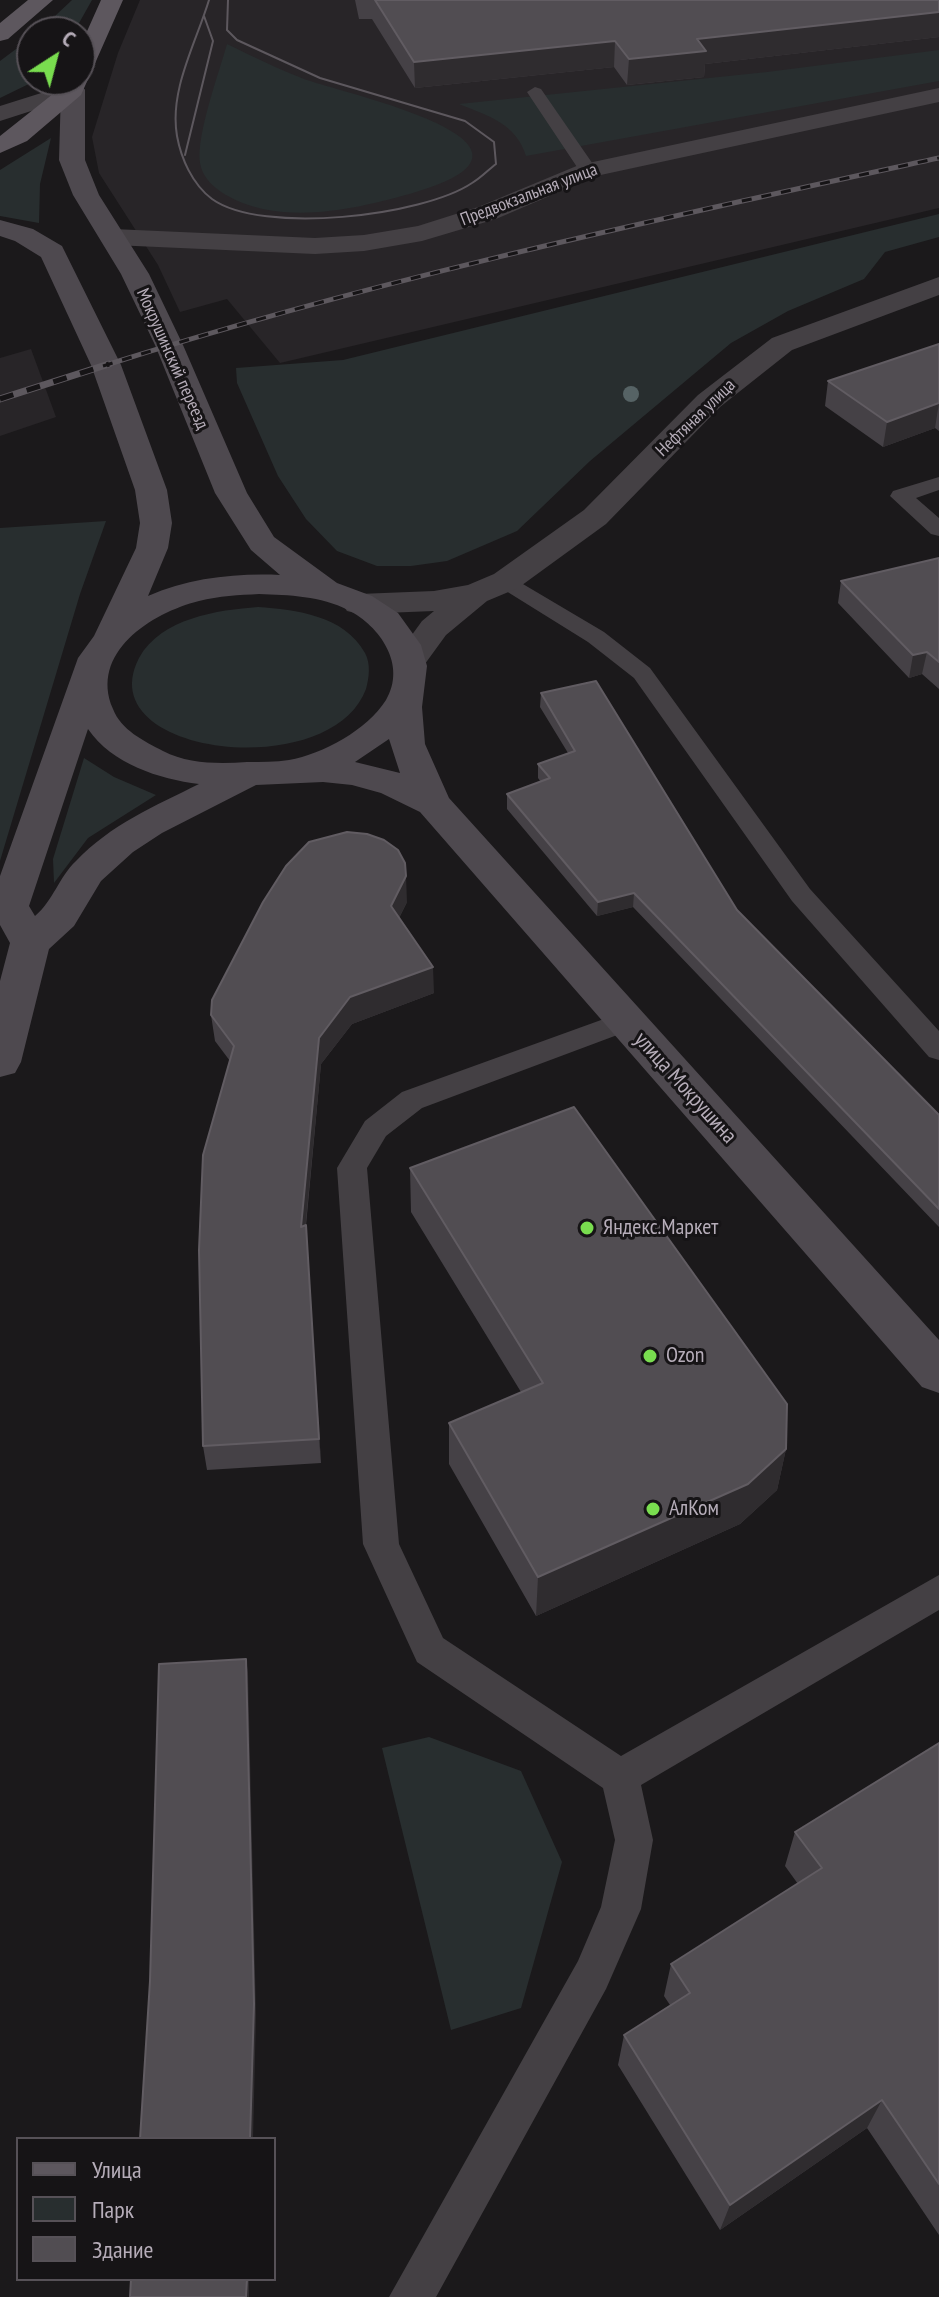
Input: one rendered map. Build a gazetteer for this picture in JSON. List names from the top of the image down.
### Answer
{
  "streets": {
    "main road": ["Мокрушинский переезд", "улица Мокрушина"],
    "street": ["Предвокзальная улица", "Нефтяная улица"]
  },
  "crossings": [
    ["Предвокзальная улица", "Мокрушинский переезд"],
    ["Мокрушинский переезд", "Нефтяная улица"]
  ],
  "places": ["Яндекс.Маркет", "Ozon", "АлКом"],
  "legend": ["Улица", "Парк", "Здание"],
  "north": "top right"
}
